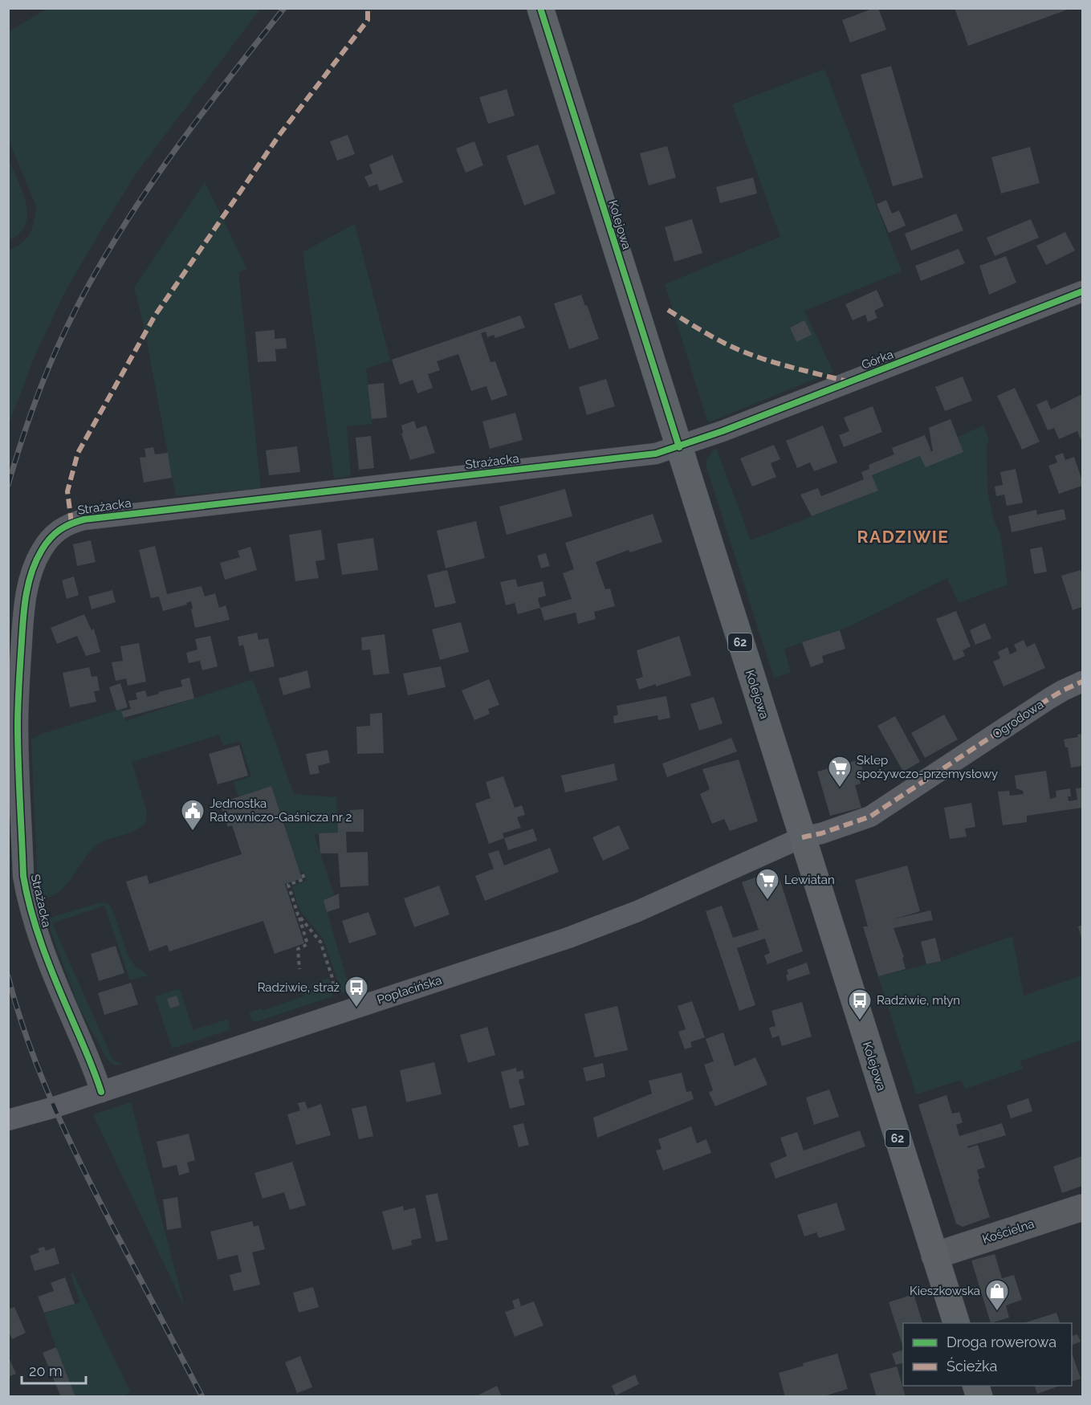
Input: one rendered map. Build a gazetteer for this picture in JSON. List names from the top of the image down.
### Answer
{
  "streets": {
    "main road": ["Kolejowa", "62", "Kościelna"],
    "street": [
      "Górka",
      "Strażacka",
      "Ogrodowa",
      "Popłacińska"
    ]
  },
  "crossings": [
    ["Kolejowa", "Górka"],
    ["Kolejowa", "Strażacka"],
    ["Kolejowa", "Ogrodowa"],
    ["Kolejowa", "Popłacińska"],
    ["Kolejowa", "Kościelna"],
    ["Górka", "Strażacka"],
    ["Strażacka", "Popłacińska"],
    ["Ogrodowa", "Popłacińska"]
  ],
  "districts": ["RADZIWIE"],
  "places": {
    "supermarket": ["Sklep spożywczo-przemysłowy", "Lewiatan"],
    "public building": ["Jednostka Ratowniczo-Gaśnicza nr 2"],
    "bus stop": ["Radziwie, straż", "Radziwie, młyn"],
    "shop": ["Kieszkowska"]
  },
  "legend": ["Droga rowerowa", "Ścieżka"],
  "scale_bar": "20 m"
}
